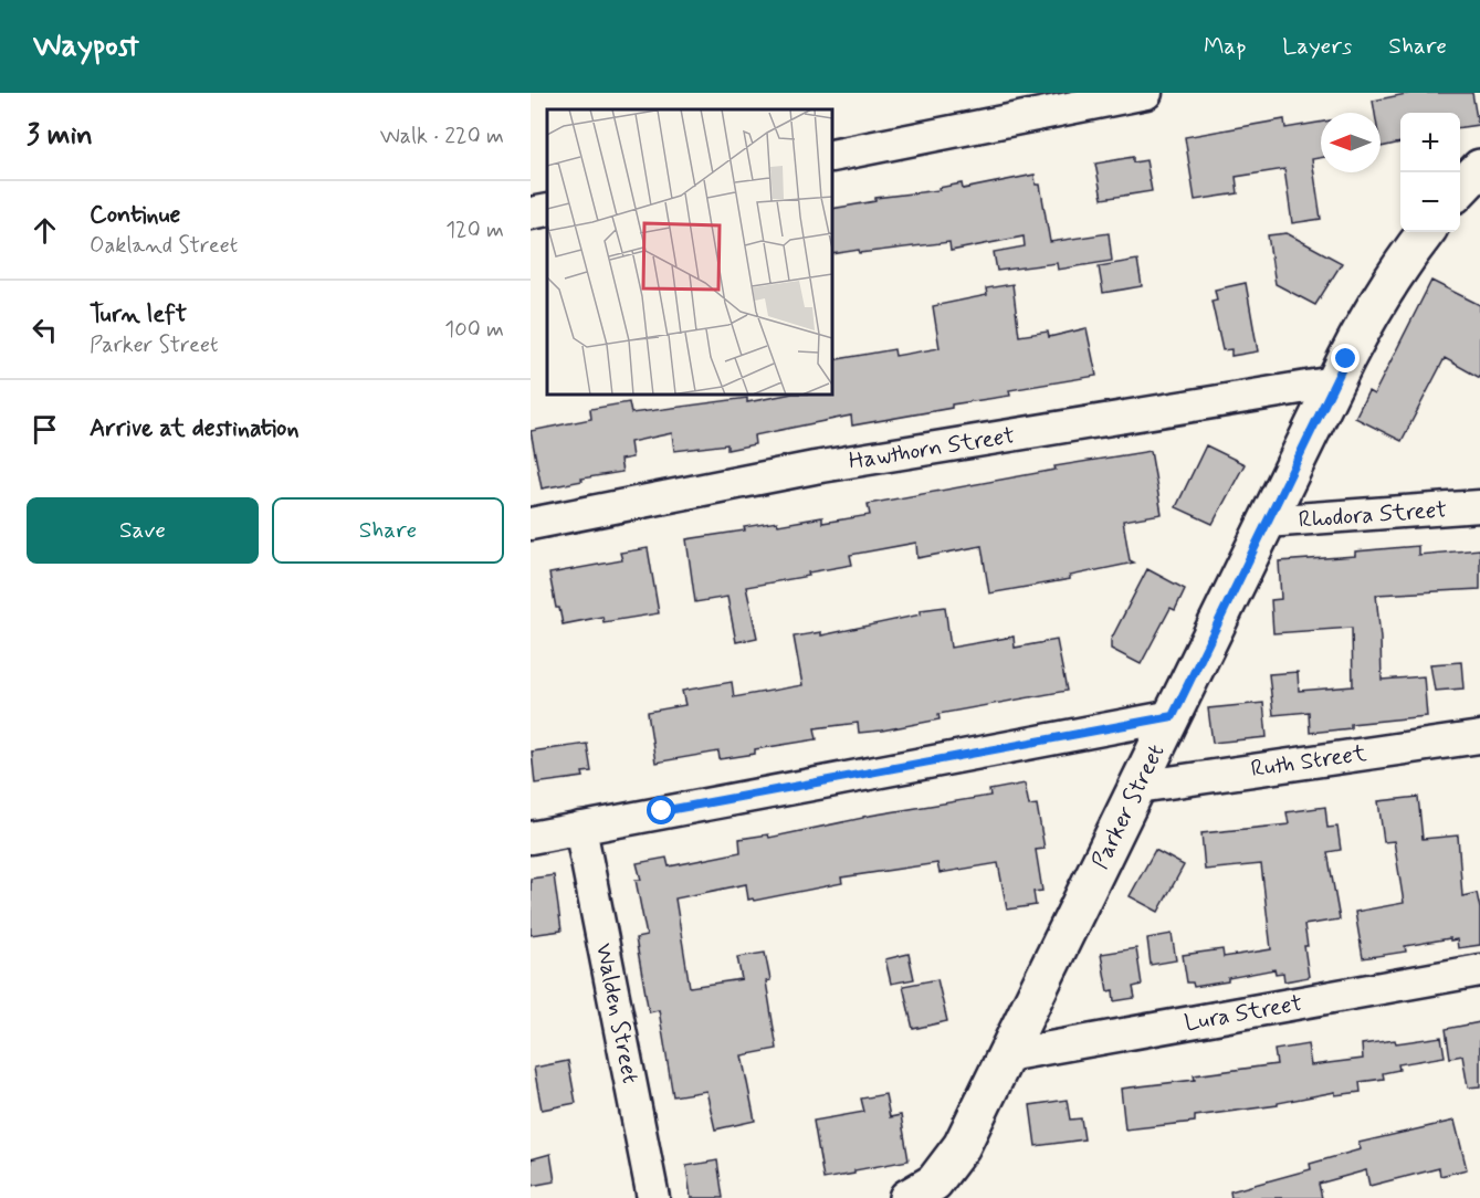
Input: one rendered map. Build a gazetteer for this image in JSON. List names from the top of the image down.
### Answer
{
  "streets": {
    "street": [
      "Hawthorn Street",
      "Rhodora Street",
      "Ruth Street",
      "Parker Street",
      "Walden Street",
      "Lura Street"
    ]
  },
  "crossings": [
    ["Hawthorn Street", "Parker Street"],
    ["Rhodora Street", "Parker Street"],
    ["Ruth Street", "Parker Street"],
    ["Parker Street", "Lura Street"]
  ],
  "north": "left",
  "page": {
    "header": "Waypost",
    "nav": ["Map", "Layers", "Share"],
    "heading": ["3 min", "Walk · 220 m"],
    "map_buttons": ["+", "−"],
    "list": [
      ["Continue", "Oakland Street", "120 m"],
      ["Turn left", "Parker Street", "100 m"],
      "Arrive at destination"
    ],
    "buttons": ["Save", "Share"]
  }
}
